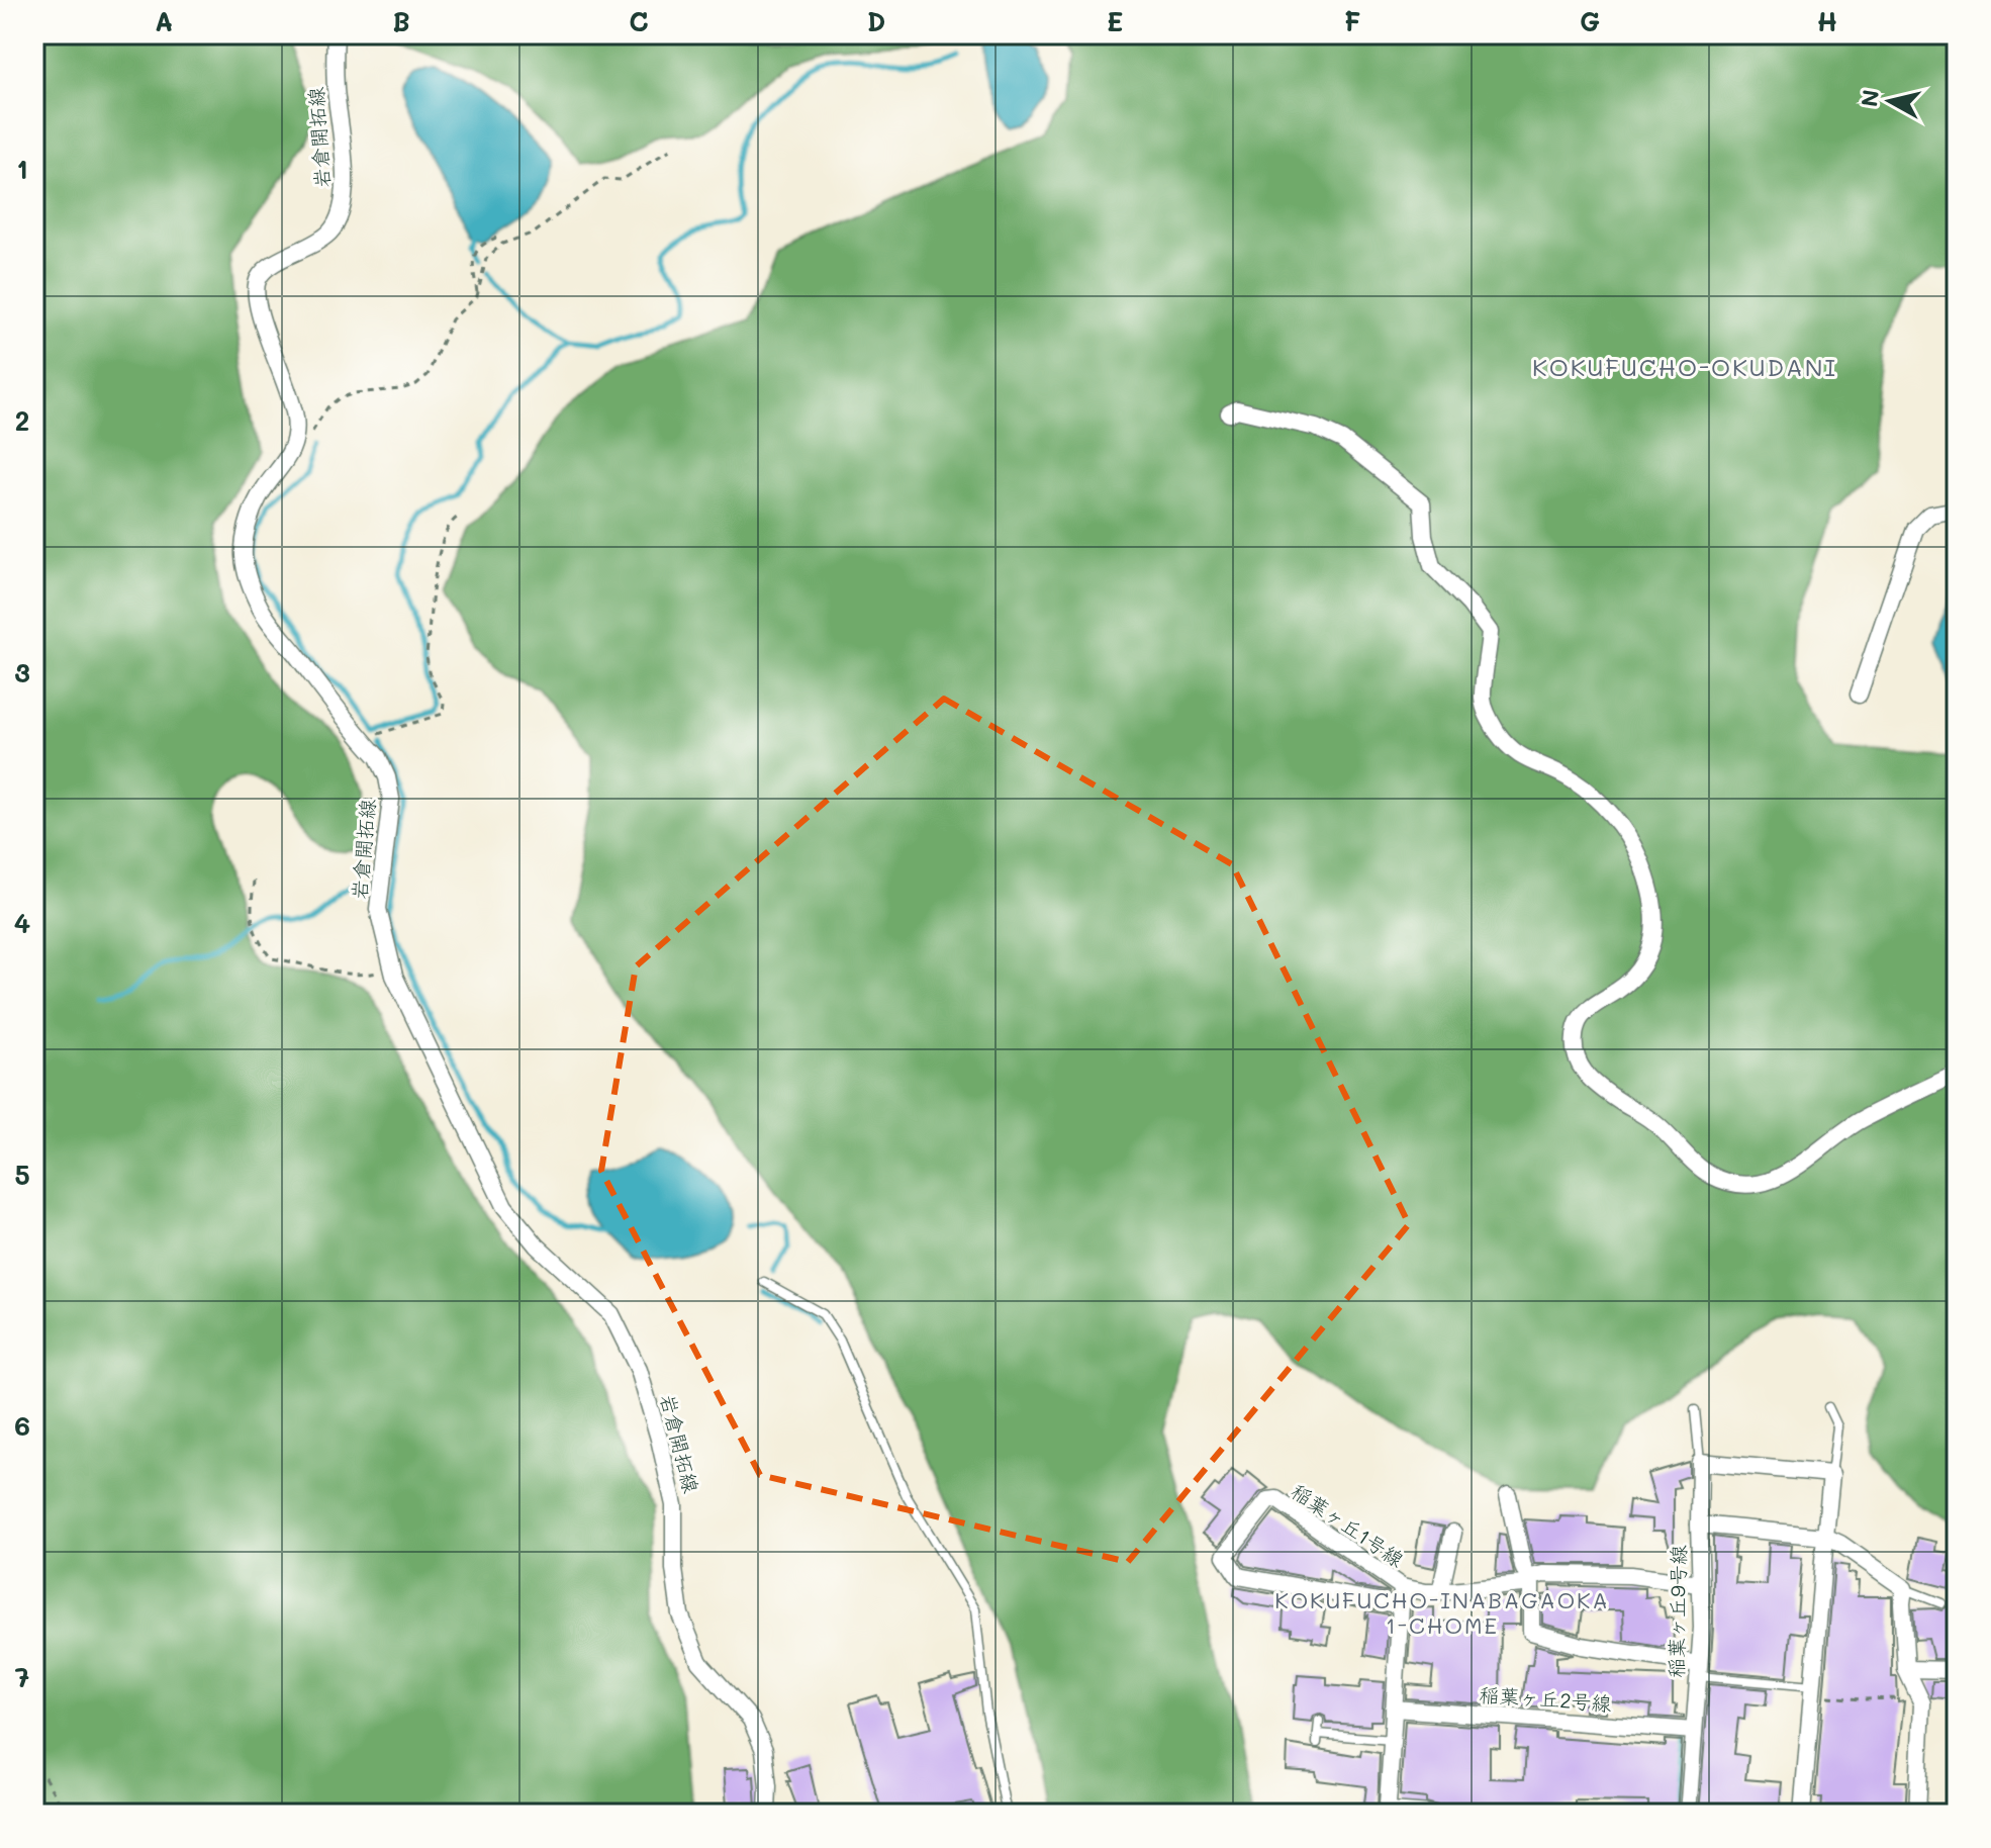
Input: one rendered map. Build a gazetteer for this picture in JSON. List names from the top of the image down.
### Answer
{
  "streets": {
    "street": [
      "岩倉開拓線",
      "稲葉ヶ丘1号線",
      "稲葉ヶ丘9号線",
      "稲葉ヶ丘2号線"
    ]
  },
  "crossings": [
    ["稲葉ヶ丘1号線", "稲葉ヶ丘2号線"],
    ["稲葉ヶ丘9号線", "稲葉ヶ丘2号線"]
  ],
  "districts": ["KOKUFUCHO-OKUDANI", "KOKUFUCHO-INABAGAOKA 1-CHOME"],
  "north": "left",
  "grid": {
    "columns": [
      "A",
      "B",
      "C",
      "D",
      "E",
      "F",
      "G",
      "H"
    ],
    "rows": [
      "1",
      "2",
      "3",
      "4",
      "5",
      "6",
      "7"
    ]
  }
}
